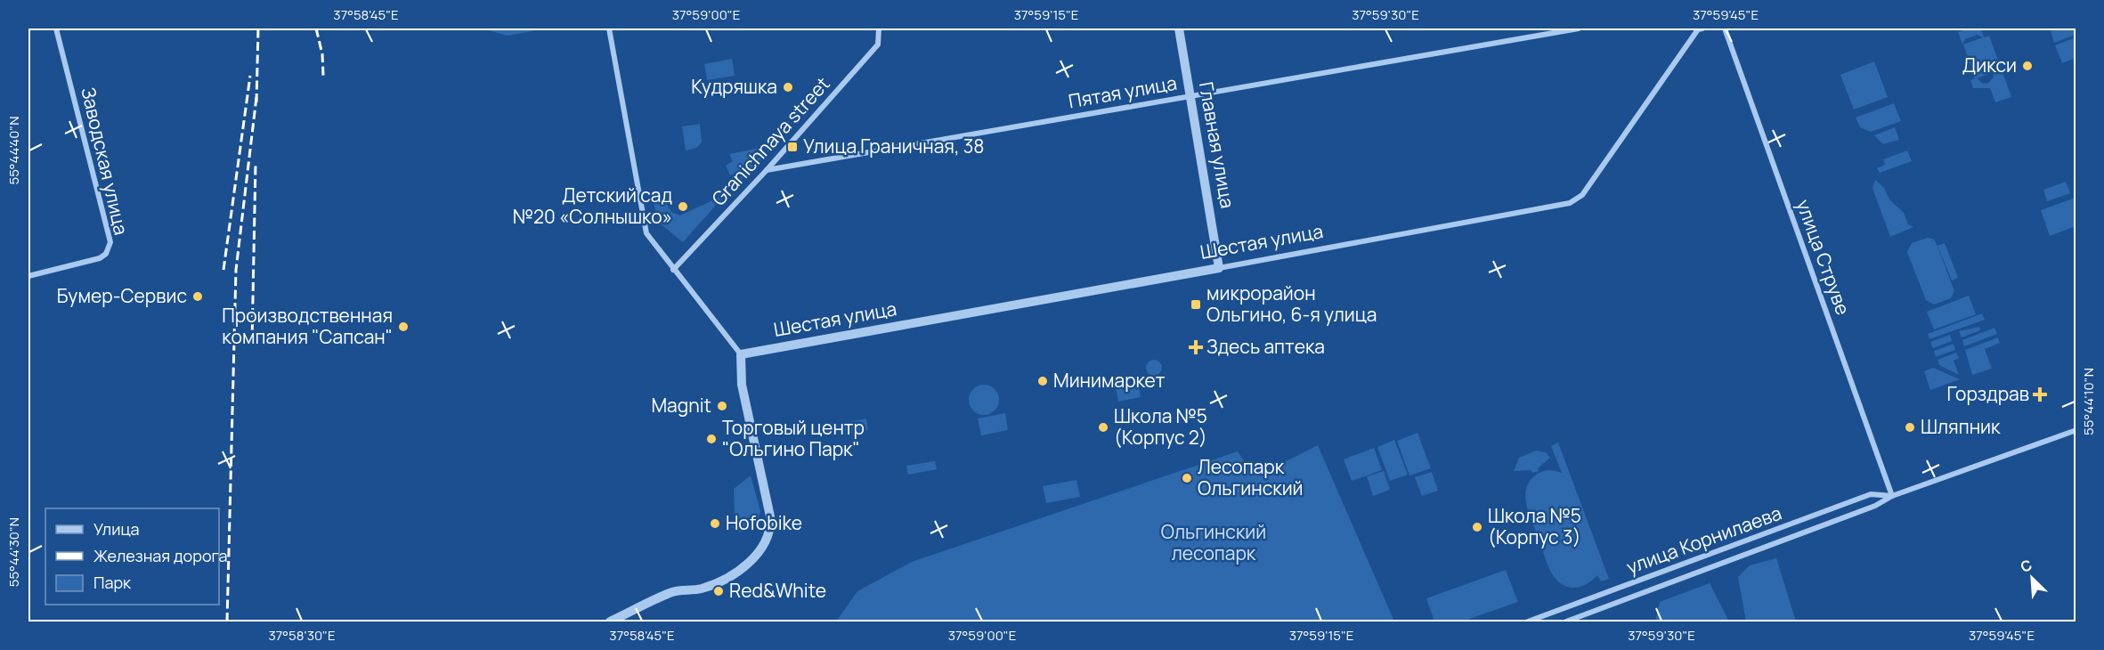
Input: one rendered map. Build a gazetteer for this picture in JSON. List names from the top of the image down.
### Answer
{
  "streets": {
    "street": [
      "Пятая улица",
      "Granichnaya street",
      "Главная улица",
      "Заводская улица",
      "Шестая улица",
      "улица Струве",
      "улица Корнилаева"
    ]
  },
  "crossings": [
    ["Пятая улица", "Granichnaya street"],
    ["Пятая улица", "Главная улица"],
    ["Главная улица", "Шестая улица"],
    ["улица Струве", "улица Корнилаева"]
  ],
  "parks": ["Ольгинский лесопарк"],
  "places": {
    "other": [
      "Дикси",
      "Кудряшка",
      "Детский сад №20 «Солнышко»",
      "Бумер-Сервис",
      "Производственная компания \"Сапсан\"",
      "Минимаркет",
      "Magnit",
      "Школа №5 (Корпус 2)",
      "Шляпник",
      "Торговый центр \"Ольгино Парк\"",
      "Лесопарк Ольгинский",
      "Hofobike",
      "Школа №5 (Корпус 3)",
      "Red&White"
    ],
    "transit": ["Улица Граничная, 38", "микрорайон Ольгино, 6-я улица"],
    "health": ["Здесь аптека", "Горздрав"]
  },
  "legend": ["Улица", "Железная дорога", "Парк"],
  "north": "top left",
  "coordinates": [
    "37°58'45\"E",
    "37°59'00\"E",
    "37°59'15\"E",
    "37°59'30\"E",
    "37°59'45\"E",
    "55°44'40\"N",
    "55°44'10\"N",
    "55°44'30\"N",
    "37°58'30\"E"
  ]
}
